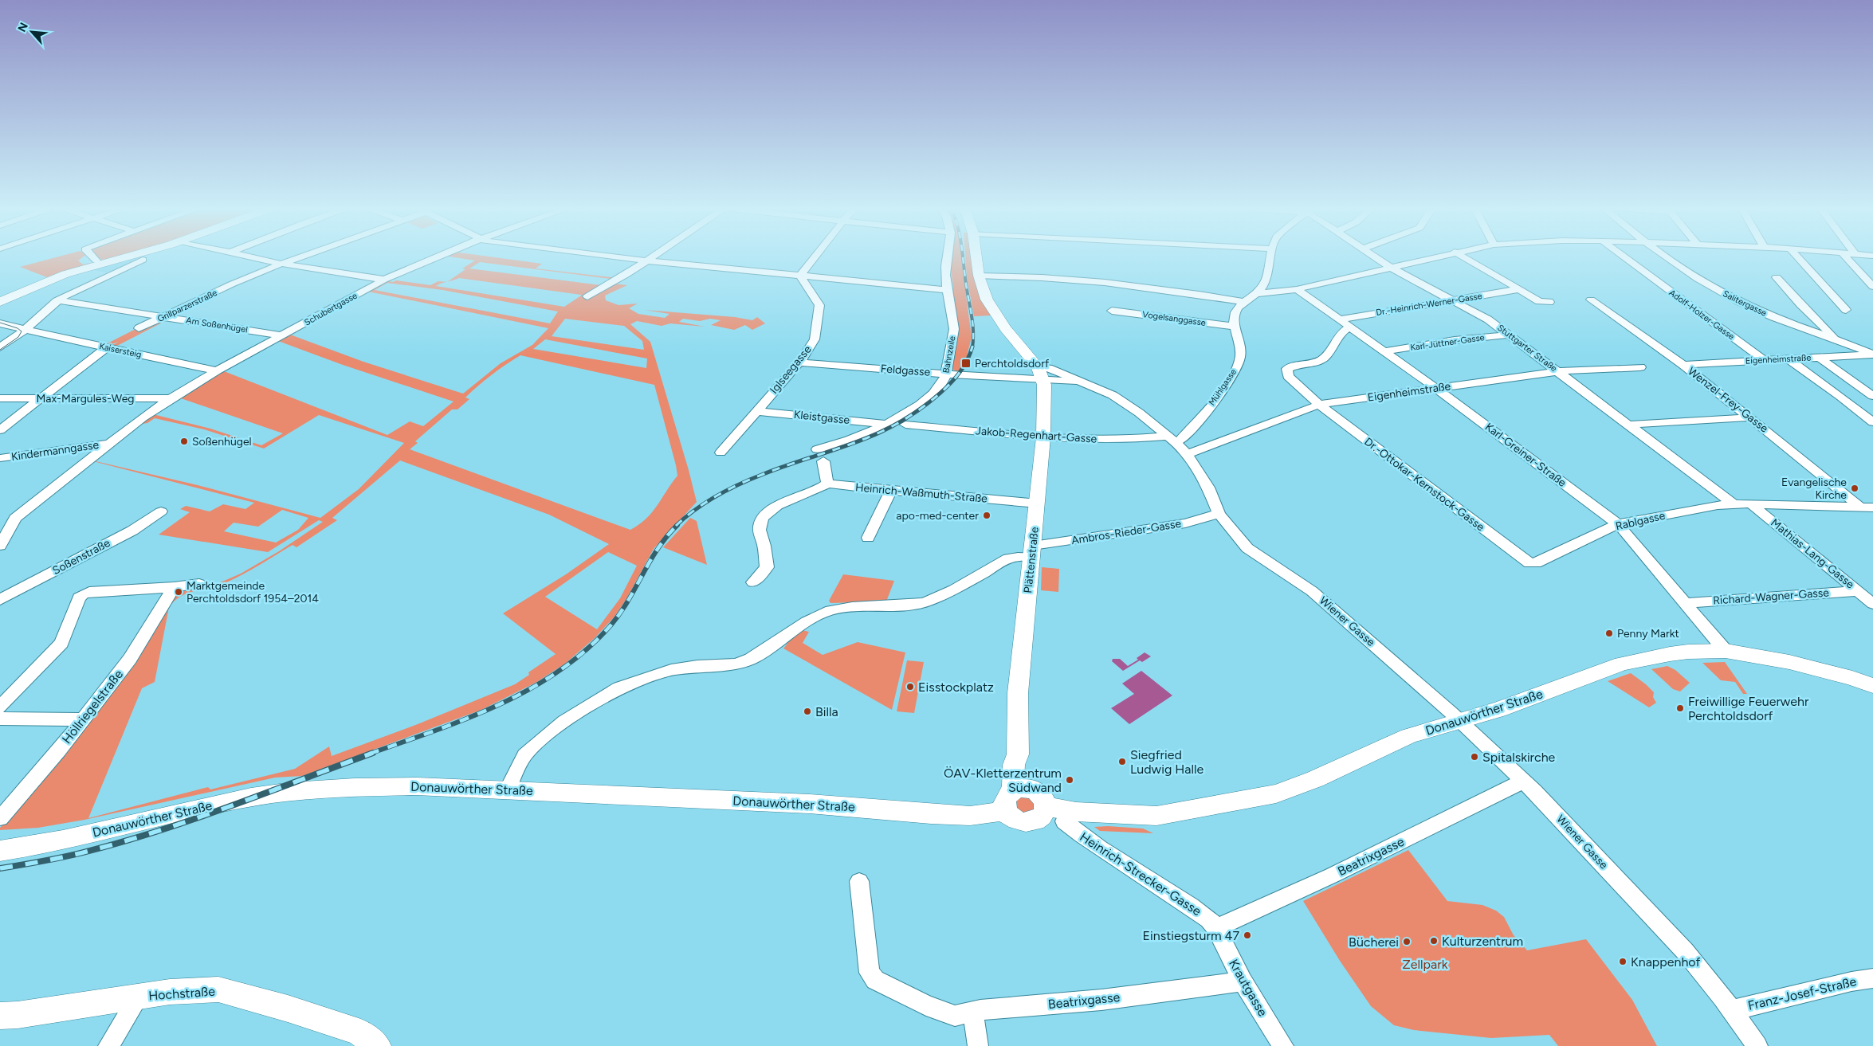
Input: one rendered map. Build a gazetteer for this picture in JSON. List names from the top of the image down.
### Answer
{
  "streets": {
    "main road": ["Plättenstraße", "Donauwörther Straße", "Hochstraße"],
    "street": [
      "Salitergasse",
      "Dr.-Heinrich-Werner-Gasse",
      "Grillparzerstraße",
      "Schubertgasse",
      "Adolf-Holzer-Gasse",
      "Vogelsanggasse",
      "Am Soßenhügel",
      "Karl-Jüttner-Gasse",
      "Stuttgarter Straße",
      "Kaisersteig",
      "Bahnzeile",
      "Eigenheimstraße",
      "Iglseegasse",
      "Feldgasse",
      "Mühlgasse",
      "Max-Margules-Weg",
      "Wenzel-Frey-Gasse",
      "Kleistgasse",
      "Jakob-Regenhart-Gasse",
      "Kindermanngasse",
      "Karl-Greiner-Straße",
      "Dr.-Ottokar-Kernstock-Gasse",
      "Heinrich-Waßmuth-Straße",
      "Rablgasse",
      "Ambros-Rieder-Gasse",
      "Mathias-Lang-Gasse",
      "Soßenstraße",
      "Richard-Wagner-Gasse",
      "Wiener Gasse",
      "Höllriegelstraße",
      "Beatrixgasse",
      "Heinrich-Strecker-Gasse",
      "Krautgasse",
      "Franz-Josef-Straße"
    ]
  },
  "crossings": [
    ["Salitergasse", "Eigenheimstraße"],
    ["Dr.-Heinrich-Werner-Gasse", "Stuttgarter Straße"],
    ["Dr.-Heinrich-Werner-Gasse", "Karl-Greiner-Straße"],
    ["Grillparzerstraße", "Am Soßenhügel"],
    ["Schubertgasse", "Am Soßenhügel"],
    ["Schubertgasse", "Kaisersteig"],
    ["Schubertgasse", "Max-Margules-Weg"],
    ["Schubertgasse", "Kindermanngasse"],
    ["Adolf-Holzer-Gasse", "Eigenheimstraße"],
    ["Vogelsanggasse", "Mühlgasse"],
    ["Karl-Jüttner-Gasse", "Stuttgarter Straße"],
    ["Karl-Jüttner-Gasse", "Karl-Greiner-Straße"],
    ["Stuttgarter Straße", "Eigenheimstraße"],
    ["Stuttgarter Straße", "Rablgasse"],
    ["Bahnzeile", "Feldgasse"],
    ["Bahnzeile", "Kleistgasse"],
    ["Eigenheimstraße", "Wenzel-Frey-Gasse"],
    ["Eigenheimstraße", "Karl-Greiner-Straße"],
    ["Eigenheimstraße", "Dr.-Ottokar-Kernstock-Gasse"],
    ["Eigenheimstraße", "Wiener Gasse"],
    ["Iglseegasse", "Feldgasse"],
    ["Iglseegasse", "Kleistgasse"],
    ["Feldgasse", "Plättenstraße"],
    ["Feldgasse", "Wiener Gasse"],
    ["Mühlgasse", "Jakob-Regenhart-Gasse"],
    ["Mühlgasse", "Wiener Gasse"],
    ["Wenzel-Frey-Gasse", "Rablgasse"],
    ["Jakob-Regenhart-Gasse", "Plättenstraße"],
    ["Jakob-Regenhart-Gasse", "Wiener Gasse"],
    ["Karl-Greiner-Straße", "Dr.-Ottokar-Kernstock-Gasse"],
    ["Karl-Greiner-Straße", "Rablgasse"],
    ["Karl-Greiner-Straße", "Richard-Wagner-Gasse"],
    ["Karl-Greiner-Straße", "Donauwörther Straße"],
    ["Dr.-Ottokar-Kernstock-Gasse", "Rablgasse"],
    ["Heinrich-Waßmuth-Straße", "Plättenstraße"],
    ["Rablgasse", "Mathias-Lang-Gasse"],
    ["Ambros-Rieder-Gasse", "Plättenstraße"],
    ["Ambros-Rieder-Gasse", "Wiener Gasse"],
    ["Ambros-Rieder-Gasse", "Donauwörther Straße"],
    ["Mathias-Lang-Gasse", "Richard-Wagner-Gasse"],
    ["Plättenstraße", "Wiener Gasse"],
    ["Plättenstraße", "Donauwörther Straße"],
    ["Wiener Gasse", "Donauwörther Straße"],
    ["Wiener Gasse", "Beatrixgasse"],
    ["Wiener Gasse", "Franz-Josef-Straße"],
    ["Donauwörther Straße", "Heinrich-Strecker-Gasse"],
    ["Beatrixgasse", "Heinrich-Strecker-Gasse"],
    ["Beatrixgasse", "Krautgasse"],
    ["Heinrich-Strecker-Gasse", "Krautgasse"]
  ],
  "parks": ["Zellpark"],
  "places": {
    "transit": ["Perchtoldsdorf"],
    "other": [
      "Soßenhügel",
      "Evangelische Kirche",
      "apo-med-center",
      "Marktgemeinde Perchtoldsdorf 1954–2014",
      "Penny Markt",
      "Eisstockplatz",
      "Freiwillige Feuerwehr Perchtoldsdorf",
      "Billa",
      "Spitalskirche",
      "Siegfried Ludwig Halle",
      "ÖAV-Kletterzentrum Südwand",
      "Einstiegsturm 47",
      "Kulturzentrum",
      "Bücherei",
      "Knappenhof"
    ]
  },
  "north": "top left"
}
